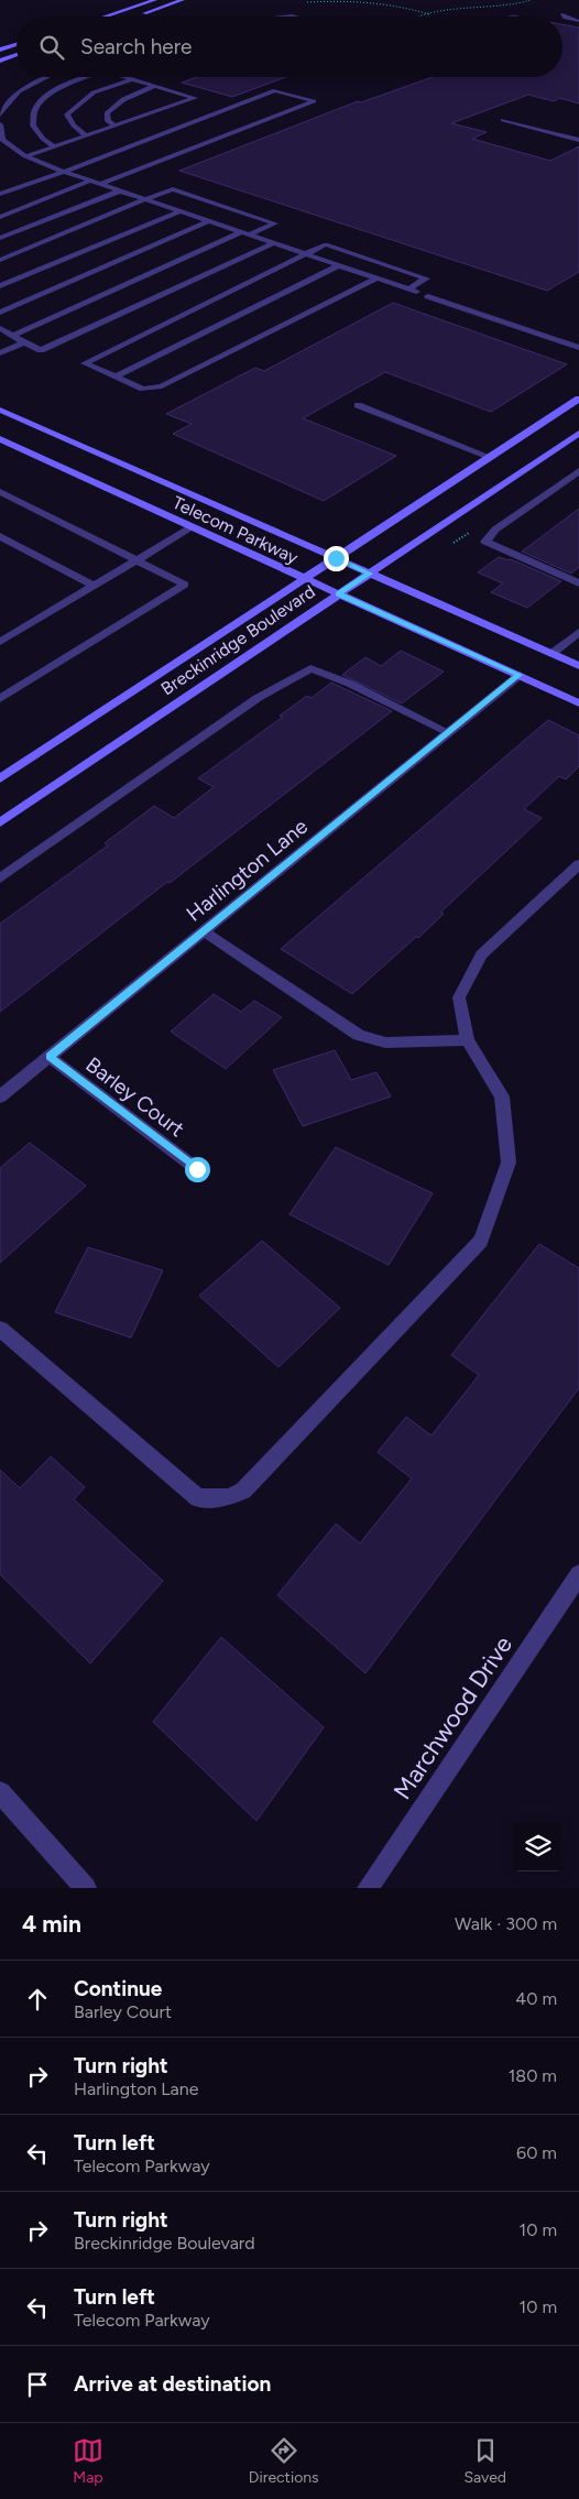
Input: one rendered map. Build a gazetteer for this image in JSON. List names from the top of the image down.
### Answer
{
  "streets": {
    "street": [
      "Telecom Parkway",
      "Breckinridge Boulevard",
      "Harlington Lane",
      "Barley Court",
      "Marchwood Drive"
    ]
  },
  "crossings": [
    ["Telecom Parkway", "Breckinridge Boulevard"],
    ["Telecom Parkway", "Harlington Lane"],
    ["Harlington Lane", "Barley Court"]
  ],
  "page": {
    "search": "Search here",
    "heading": ["4 min", "Walk · 300 m"],
    "list": [
      ["Continue", "Barley Court", "40 m"],
      ["Turn right", "Harlington Lane", "180 m"],
      ["Turn left", "Telecom Parkway", "60 m"],
      ["Turn right", "Breckinridge Boulevard", "10 m"],
      ["Turn left", "Telecom Parkway", "10 m"],
      "Arrive at destination"
    ],
    "nav": ["Map", "Directions", "Saved"]
  }
}
